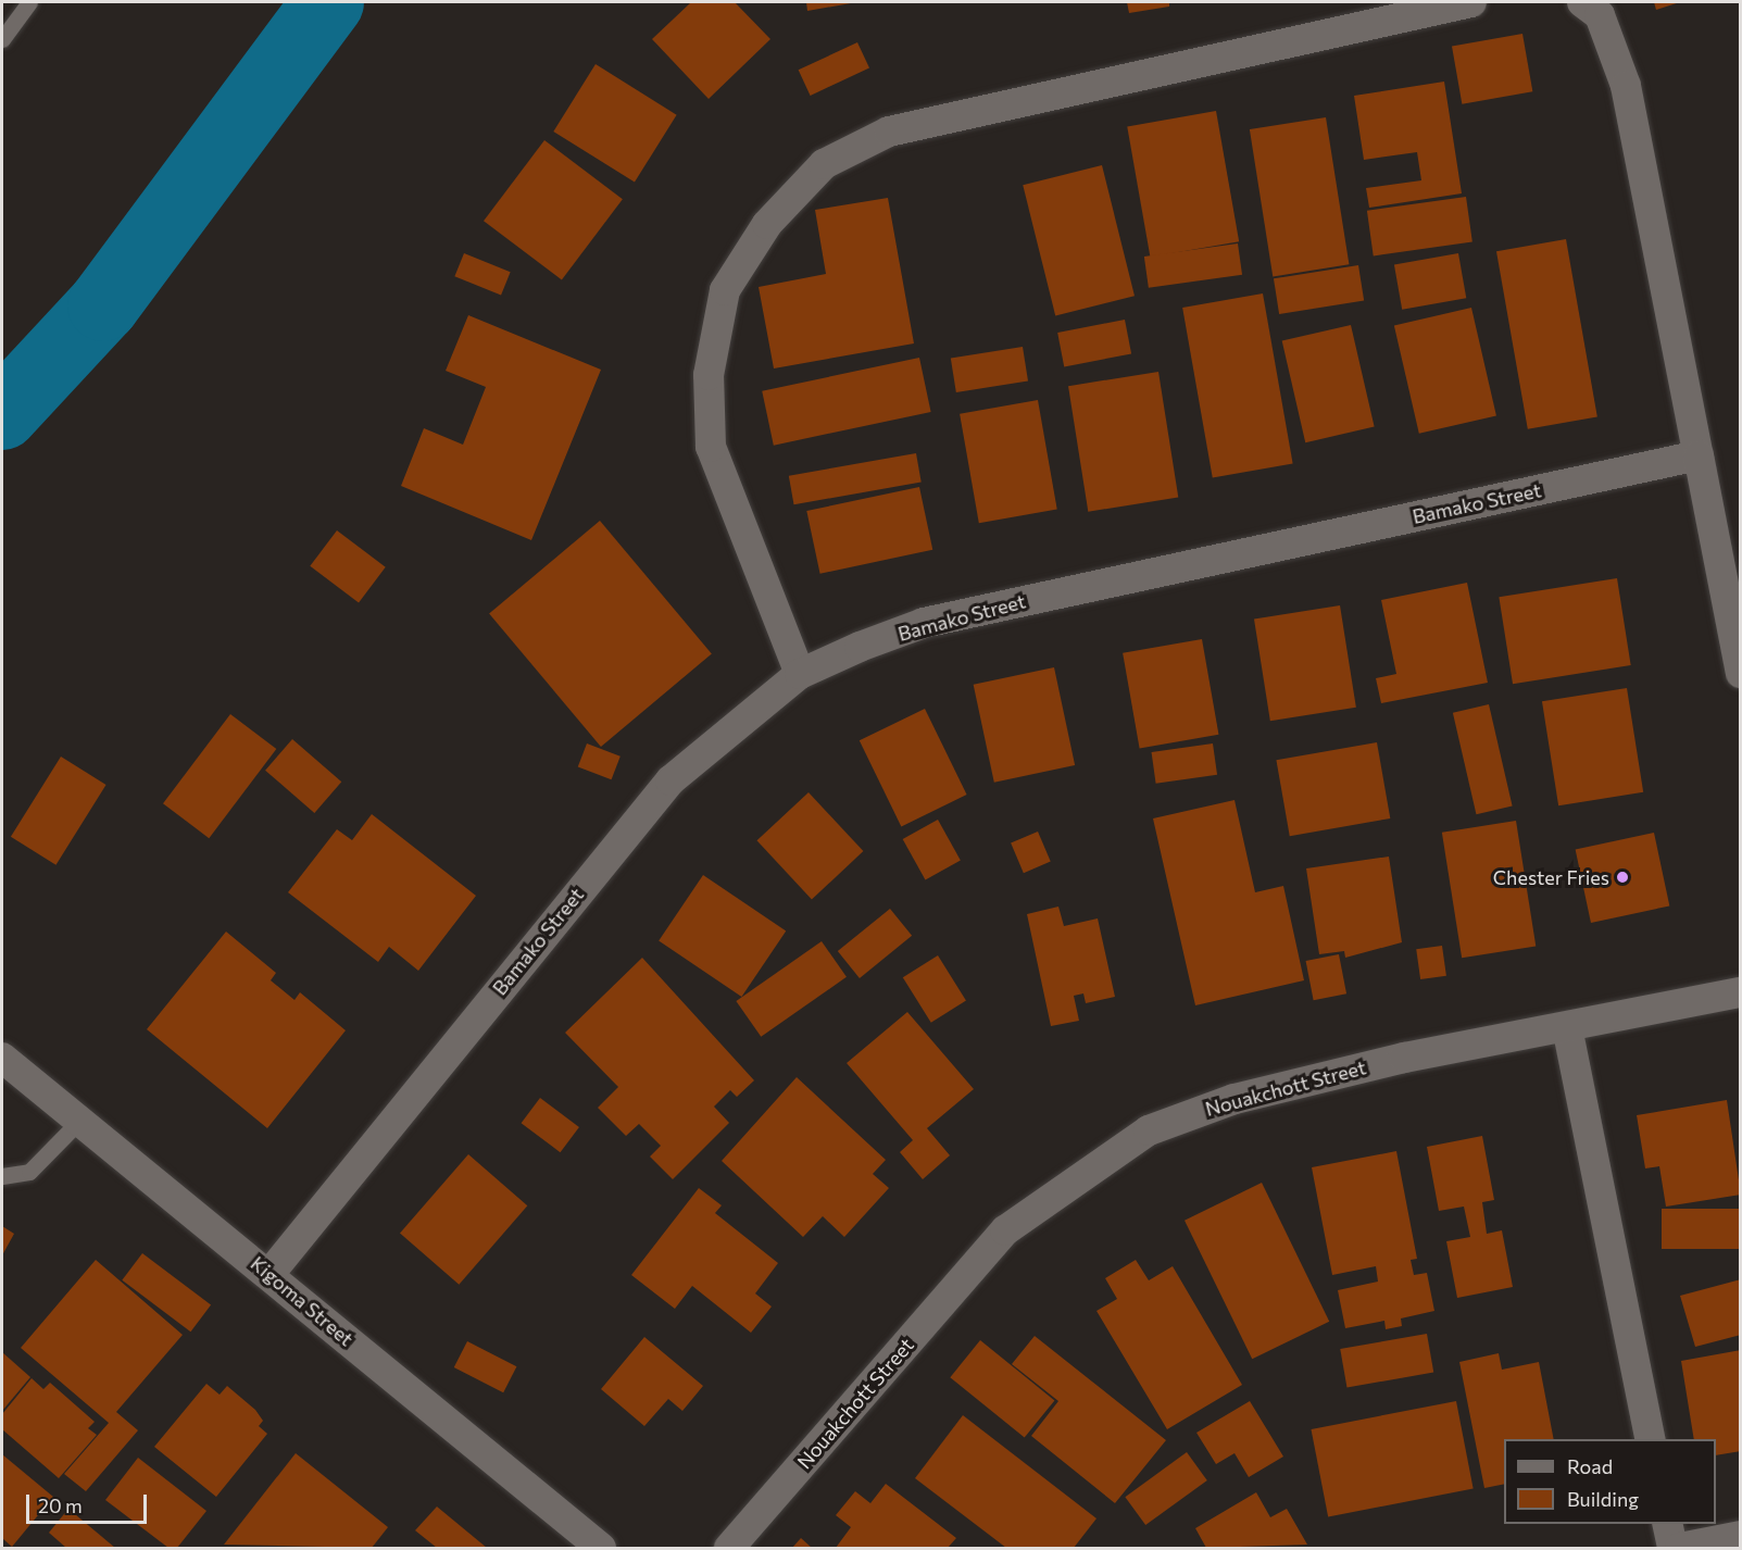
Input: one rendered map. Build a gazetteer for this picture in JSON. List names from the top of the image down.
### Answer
{
  "streets": {
    "street": ["Bamako Street", "Nouakchott Street", "Kigoma Street"]
  },
  "crossings": [
    ["Bamako Street", "Kigoma Street"]
  ],
  "places": ["Chester Fries"],
  "legend": ["Road", "Building"],
  "scale_bar": "20 m"
}
